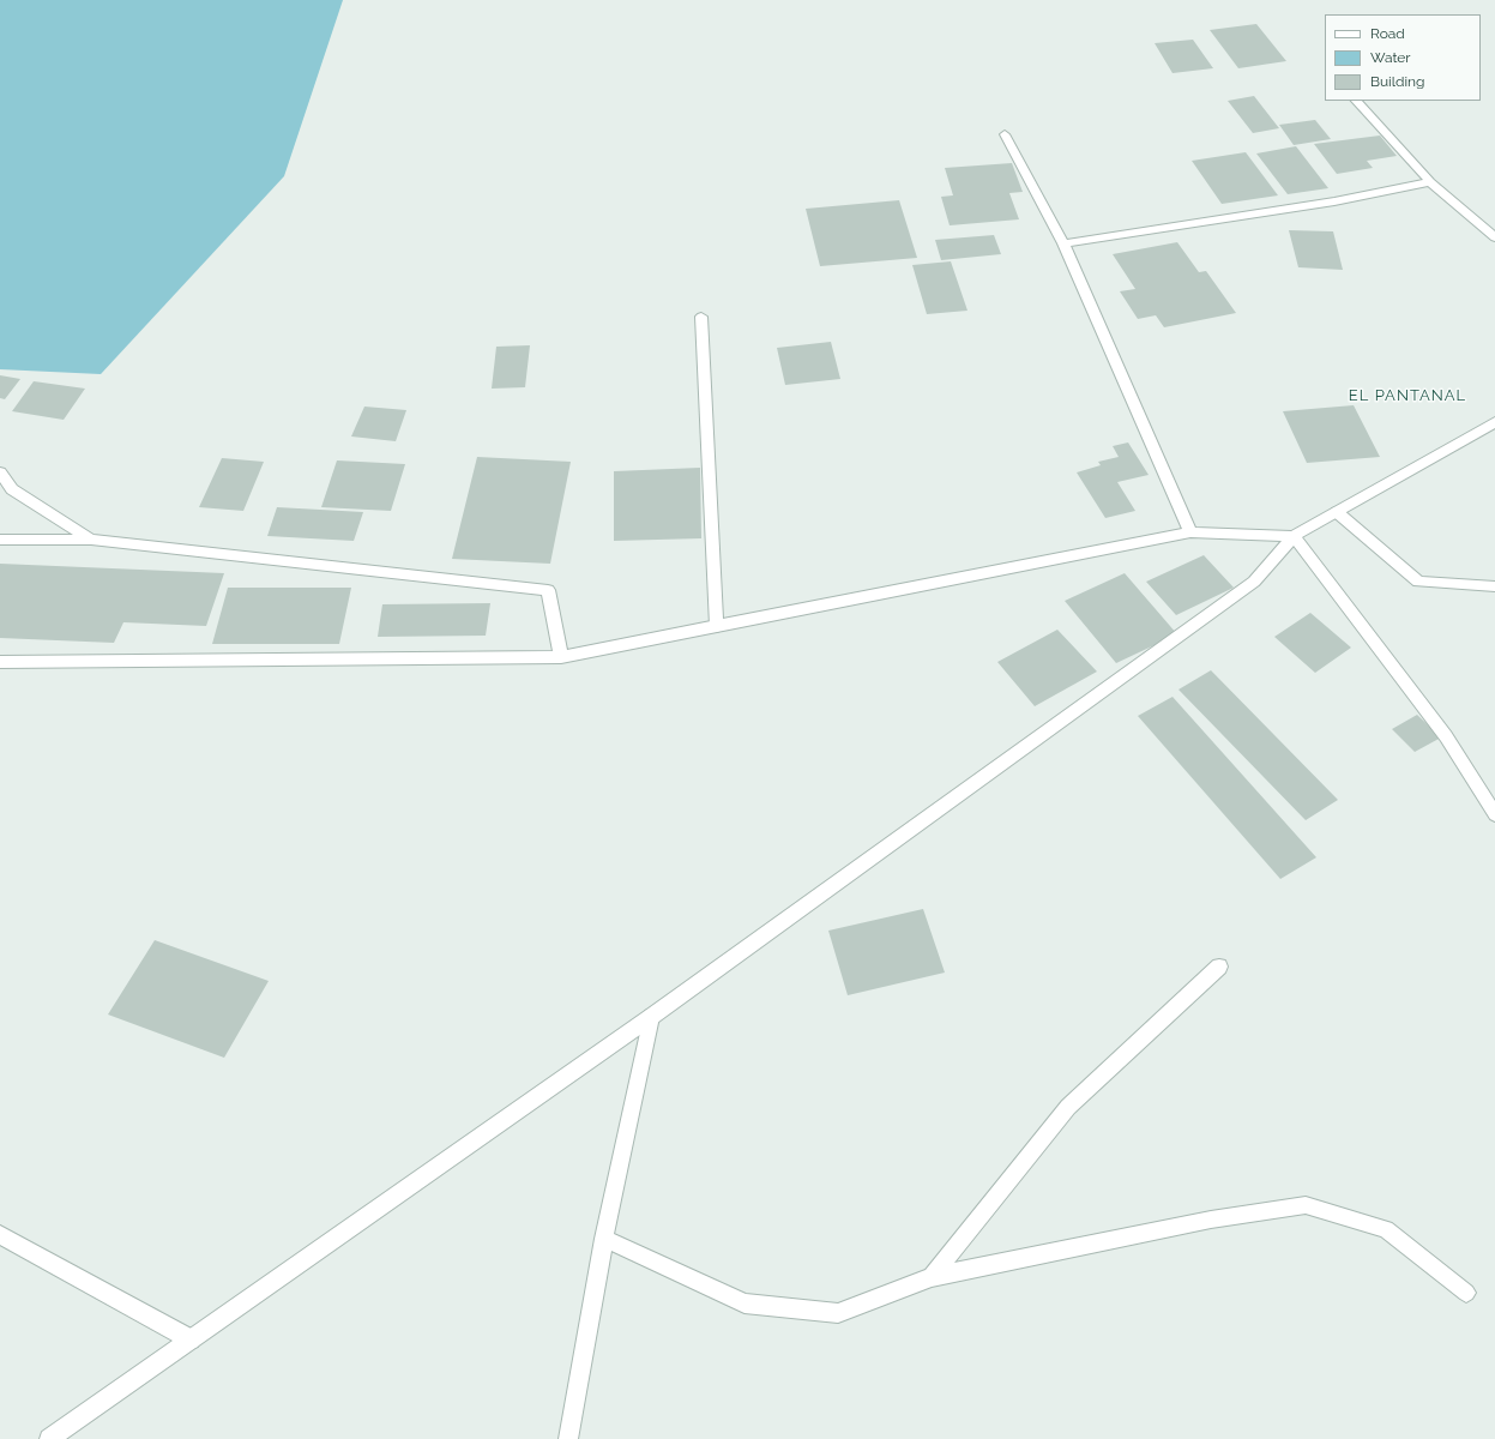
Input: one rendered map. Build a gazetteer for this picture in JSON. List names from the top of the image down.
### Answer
{
  "districts": ["EL PANTANAL"],
  "legend": ["Road", "Water", "Building"]
}
